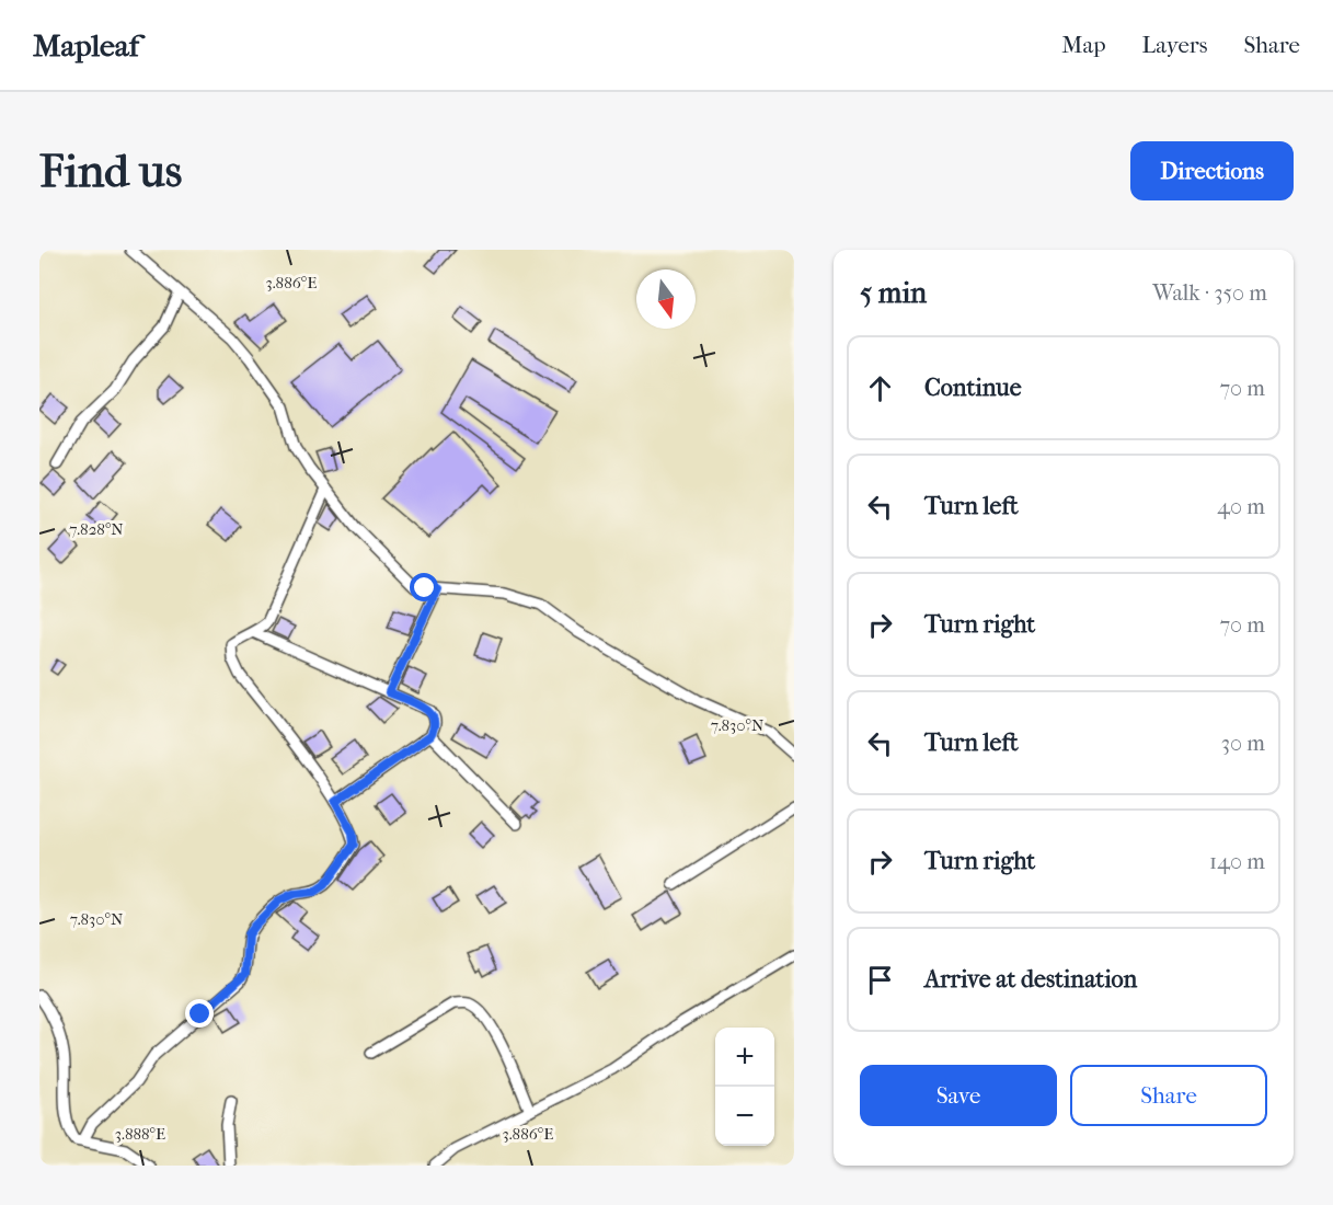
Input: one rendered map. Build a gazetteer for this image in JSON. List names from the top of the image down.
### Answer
{
  "north": "bottom",
  "page": {
    "header": "Mapleaf",
    "nav": ["Map", "Layers", "Share"],
    "buttons": [
      "Directions",
      ["Save", "Share"]
    ],
    "title": "Find us",
    "heading": ["5 min", "Walk · 350 m"],
    "list": [
      ["Continue", "70 m"],
      ["Turn left", "40 m"],
      ["Turn right", "70 m"],
      ["Turn left", "30 m"],
      ["Turn right", "140 m"],
      "Arrive at destination"
    ],
    "map_buttons": ["+", "−"]
  },
  "coordinates": [
    "3.886°E",
    "7.828°N",
    "7.830°N",
    "3.888°E"
  ]
}
